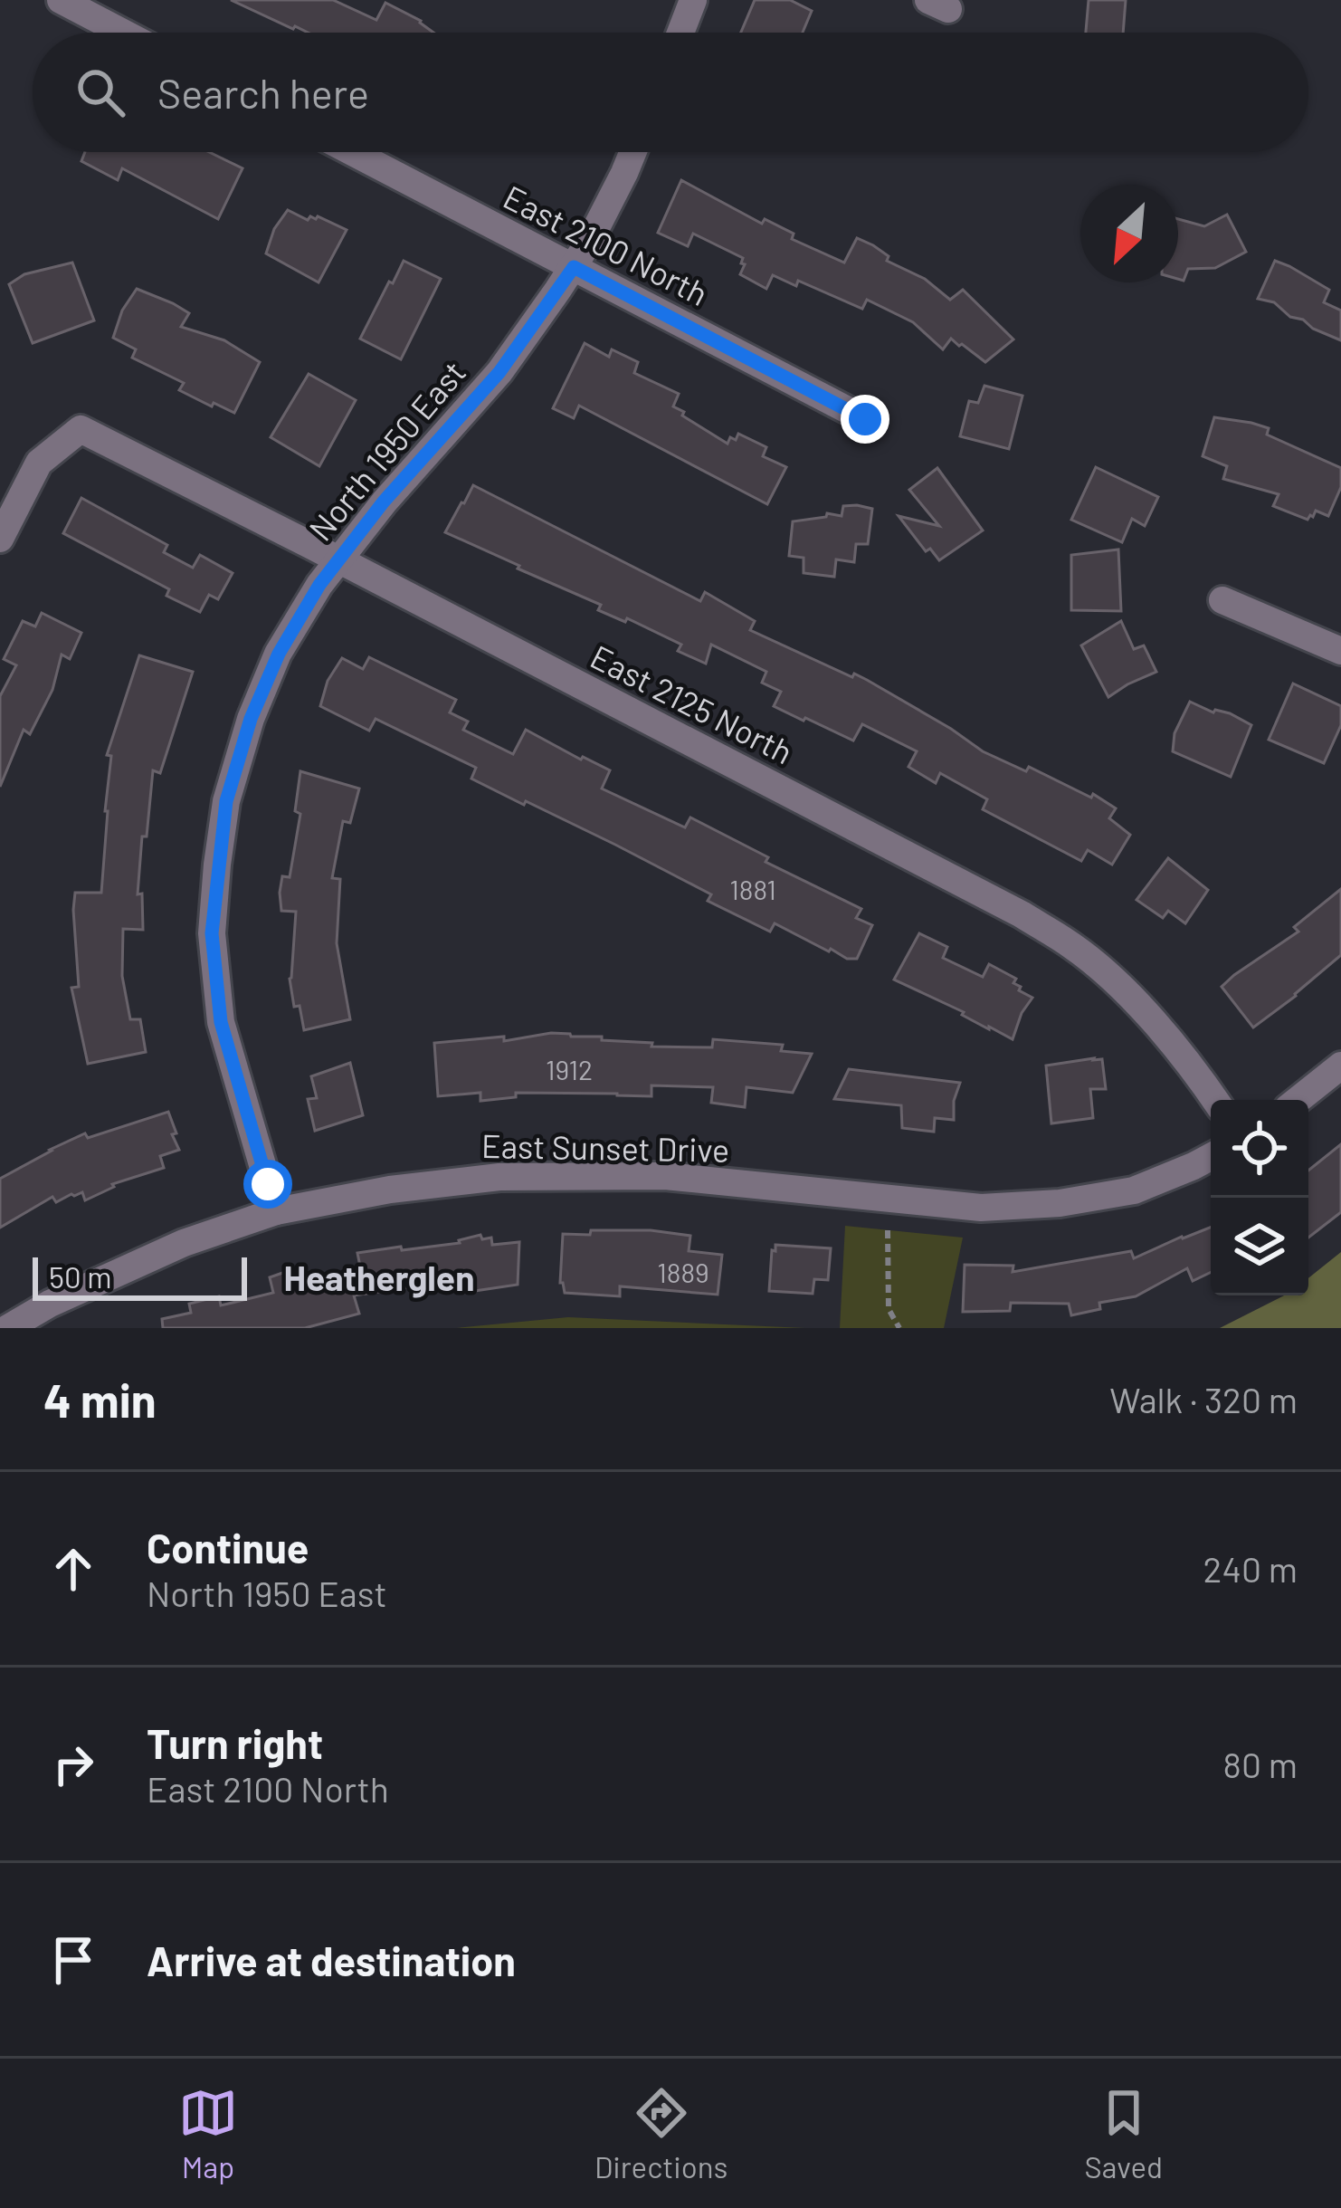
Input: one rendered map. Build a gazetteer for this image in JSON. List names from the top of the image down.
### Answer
{
  "streets": {
    "street": [
      "East 2100 North",
      "North 1950 East",
      "East 2125 North",
      "East Sunset Drive"
    ]
  },
  "crossings": [
    ["East 2100 North", "North 1950 East"],
    ["North 1950 East", "East 2125 North"],
    ["North 1950 East", "East Sunset Drive"]
  ],
  "districts": ["Heatherglen"],
  "house_numbers": ["1881", "1912", "1889"],
  "scale_bar": "50 m",
  "north": "bottom left",
  "page": {
    "search": "Search here",
    "scale": "50 m",
    "heading": ["4 min", "Walk · 320 m"],
    "list": [
      ["Continue", "North 1950 East", "240 m"],
      ["Turn right", "East 2100 North", "80 m"],
      "Arrive at destination"
    ],
    "nav": ["Map", "Directions", "Saved"]
  }
}
